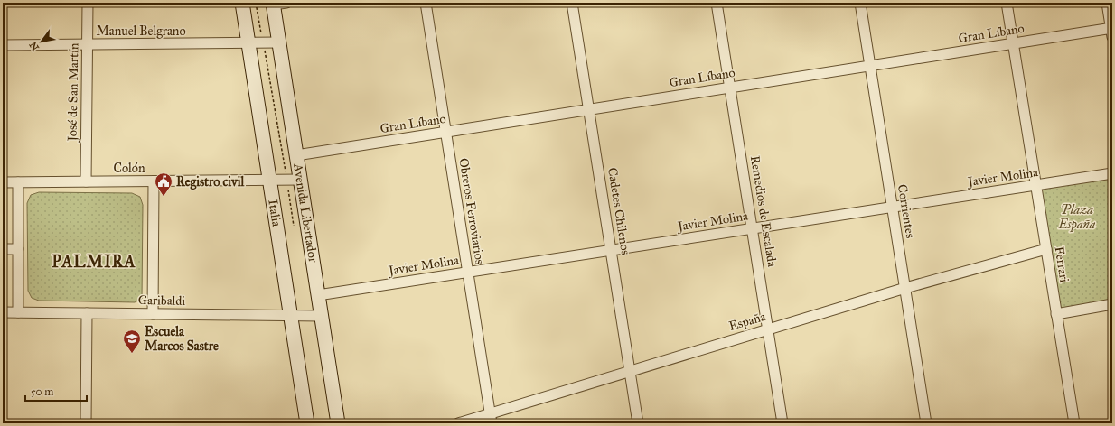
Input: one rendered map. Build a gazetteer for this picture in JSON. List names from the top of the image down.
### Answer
{
  "streets": {
    "main road": ["Italia", "Avenida Libertador"],
    "street": [
      "Manuel Belgrano",
      "Gran Líbano",
      "José de San Martín",
      "Colón",
      "Javier Molina",
      "Obreros Ferroviarios",
      "Cadetes Chilenos",
      "Remedios de Escalada",
      "Corrientes",
      "Ferrari",
      "Garibaldi",
      "España"
    ]
  },
  "crossings": [
    ["Manuel Belgrano", "José de San Martín"],
    ["Manuel Belgrano", "Italia"],
    ["Manuel Belgrano", "Avenida Libertador"],
    ["Gran Líbano", "Obreros Ferroviarios"],
    ["Gran Líbano", "Cadetes Chilenos"],
    ["Gran Líbano", "Remedios de Escalada"],
    ["Gran Líbano", "Corrientes"],
    ["Gran Líbano", "Avenida Libertador"],
    ["Gran Líbano", "Ferrari"],
    ["José de San Martín", "Colón"],
    ["Colón", "Italia"],
    ["Colón", "Avenida Libertador"],
    ["Javier Molina", "Obreros Ferroviarios"],
    ["Javier Molina", "Cadetes Chilenos"],
    ["Javier Molina", "Remedios de Escalada"],
    ["Javier Molina", "Corrientes"],
    ["Javier Molina", "Avenida Libertador"],
    ["Javier Molina", "Ferrari"],
    ["Obreros Ferroviarios", "España"],
    ["Cadetes Chilenos", "España"],
    ["Remedios de Escalada", "España"],
    ["Corrientes", "España"],
    ["Italia", "Garibaldi"],
    ["Avenida Libertador", "Garibaldi"],
    ["Ferrari", "España"]
  ],
  "districts": ["PALMIRA"],
  "parks": ["Plaza España"],
  "places": {
    "public building": ["Registro civil"],
    "school or university": ["Escuela Marcos Sastre"]
  },
  "scale_bar": "50 m",
  "north": "bottom left"
}
